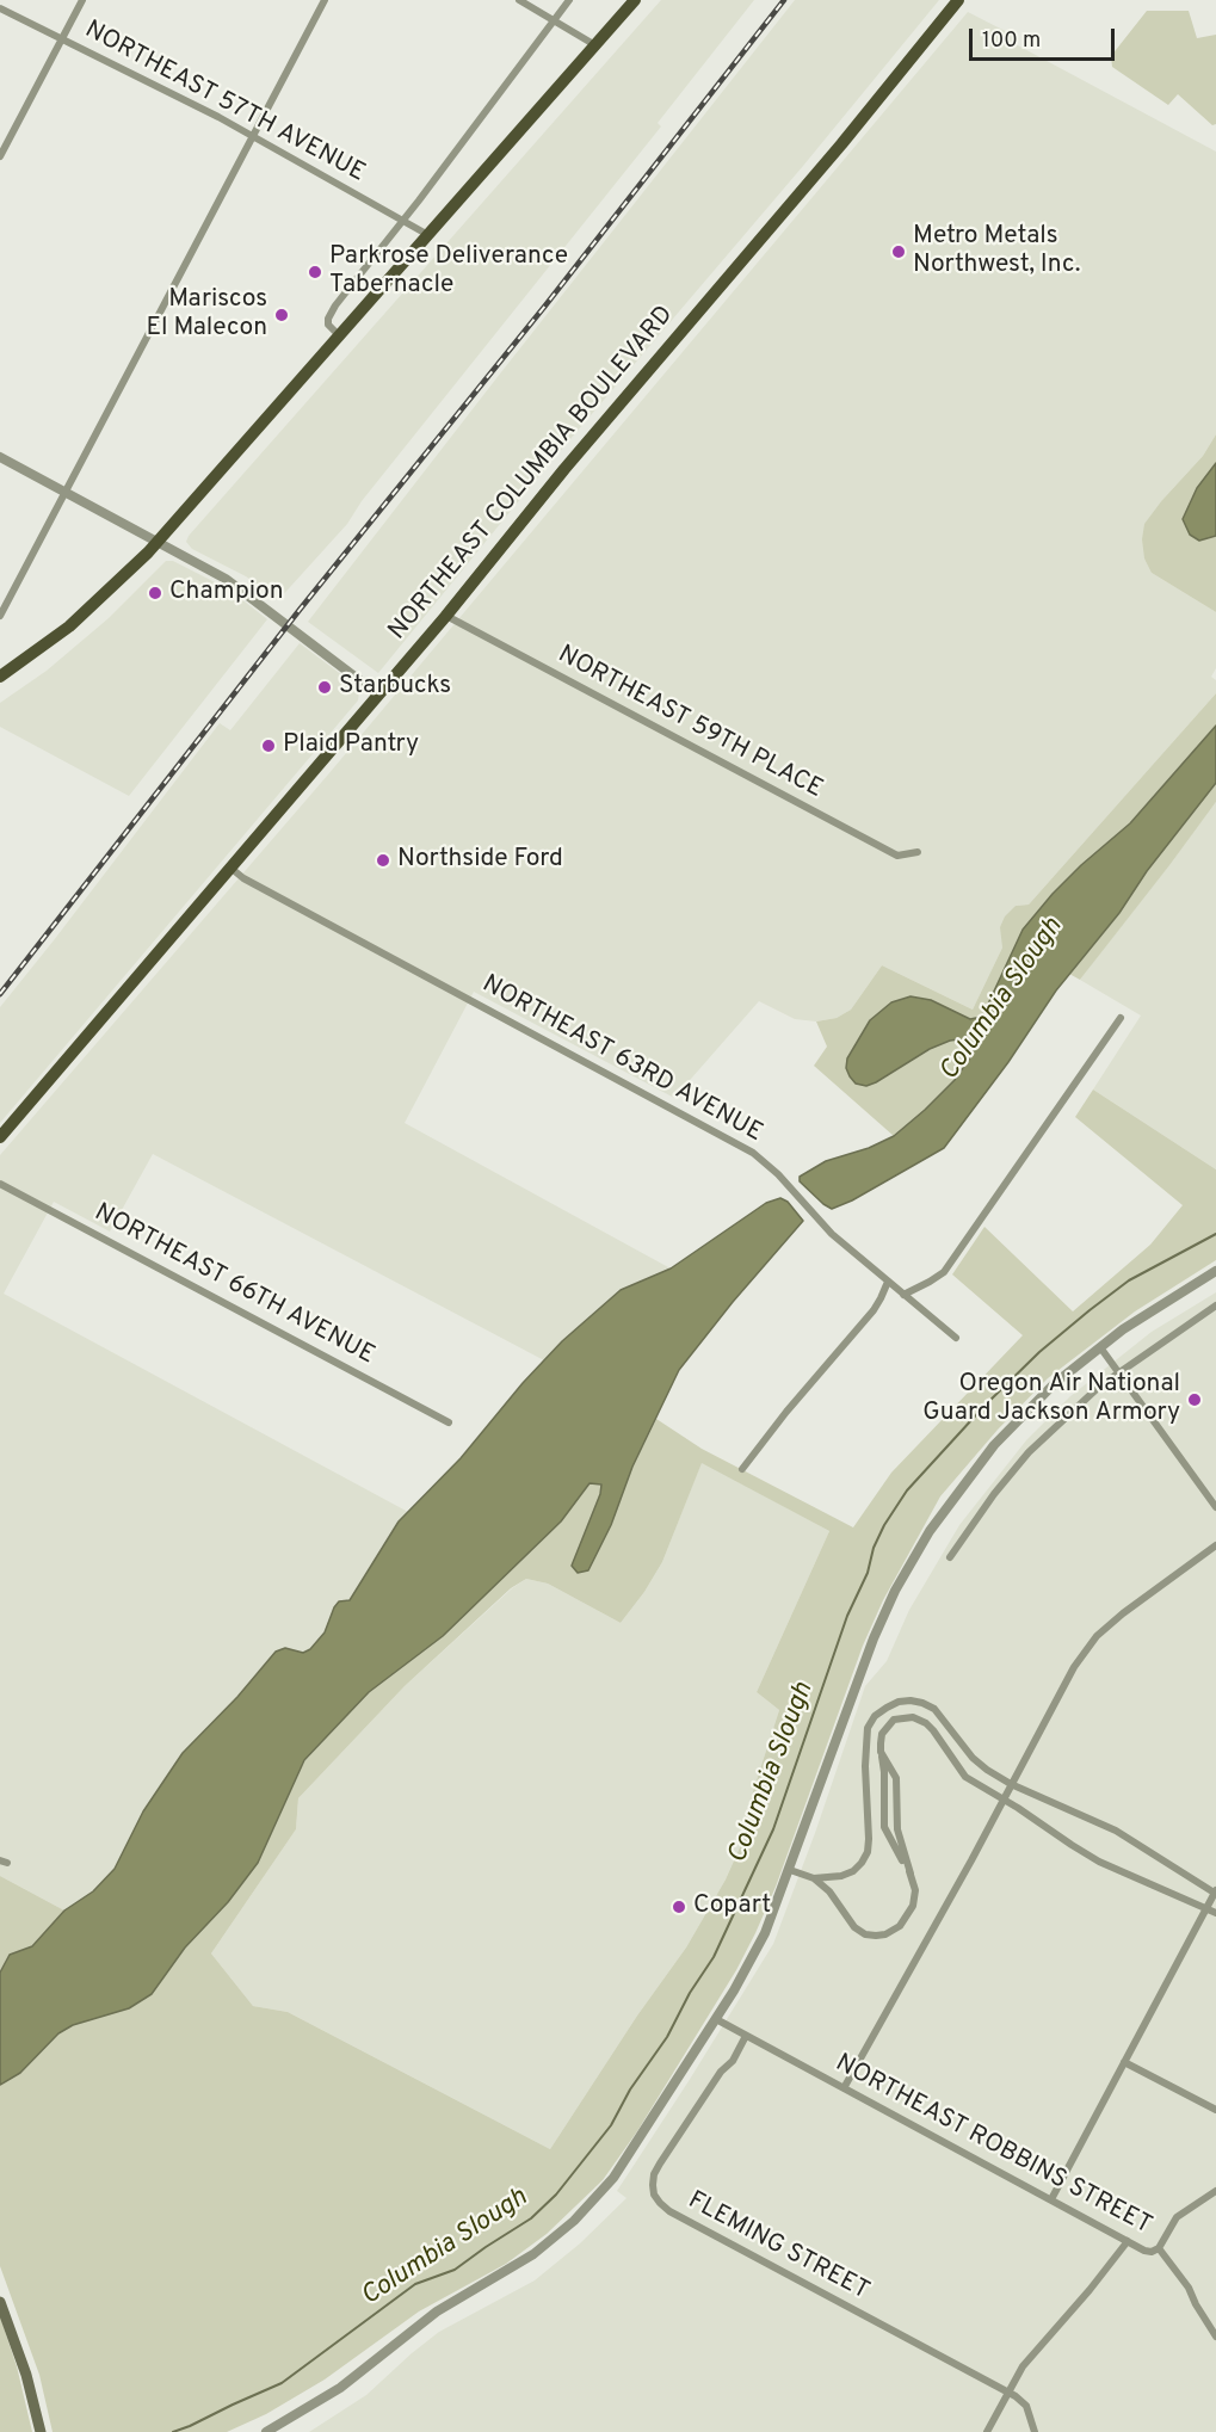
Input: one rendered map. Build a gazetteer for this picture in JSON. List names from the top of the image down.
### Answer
{
  "streets": {
    "main road": ["NORTHEAST COLUMBIA BOULEVARD"],
    "street": [
      "NORTHEAST 57TH AVENUE",
      "NORTHEAST 59TH PLACE",
      "NORTHEAST 63RD AVENUE",
      "NORTHEAST 66TH AVENUE",
      "NORTHEAST ROBBINS STREET",
      "FLEMING STREET"
    ]
  },
  "crossings": [
    ["NORTHEAST COLUMBIA BOULEVARD", "NORTHEAST 59TH PLACE"],
    ["NORTHEAST COLUMBIA BOULEVARD", "NORTHEAST 63RD AVENUE"],
    ["NORTHEAST ROBBINS STREET", "FLEMING STREET"]
  ],
  "water": ["Columbia Slough"],
  "places": [
    "Metro Metals Northwest, Inc.",
    "Parkrose Deliverance Tabernacle",
    "Mariscos El Malecon",
    "Champion",
    "Starbucks",
    "Plaid Pantry",
    "Northside Ford",
    "Oregon Air National Guard Jackson Armory",
    "Copart"
  ],
  "scale_bar": "100 m"
}
